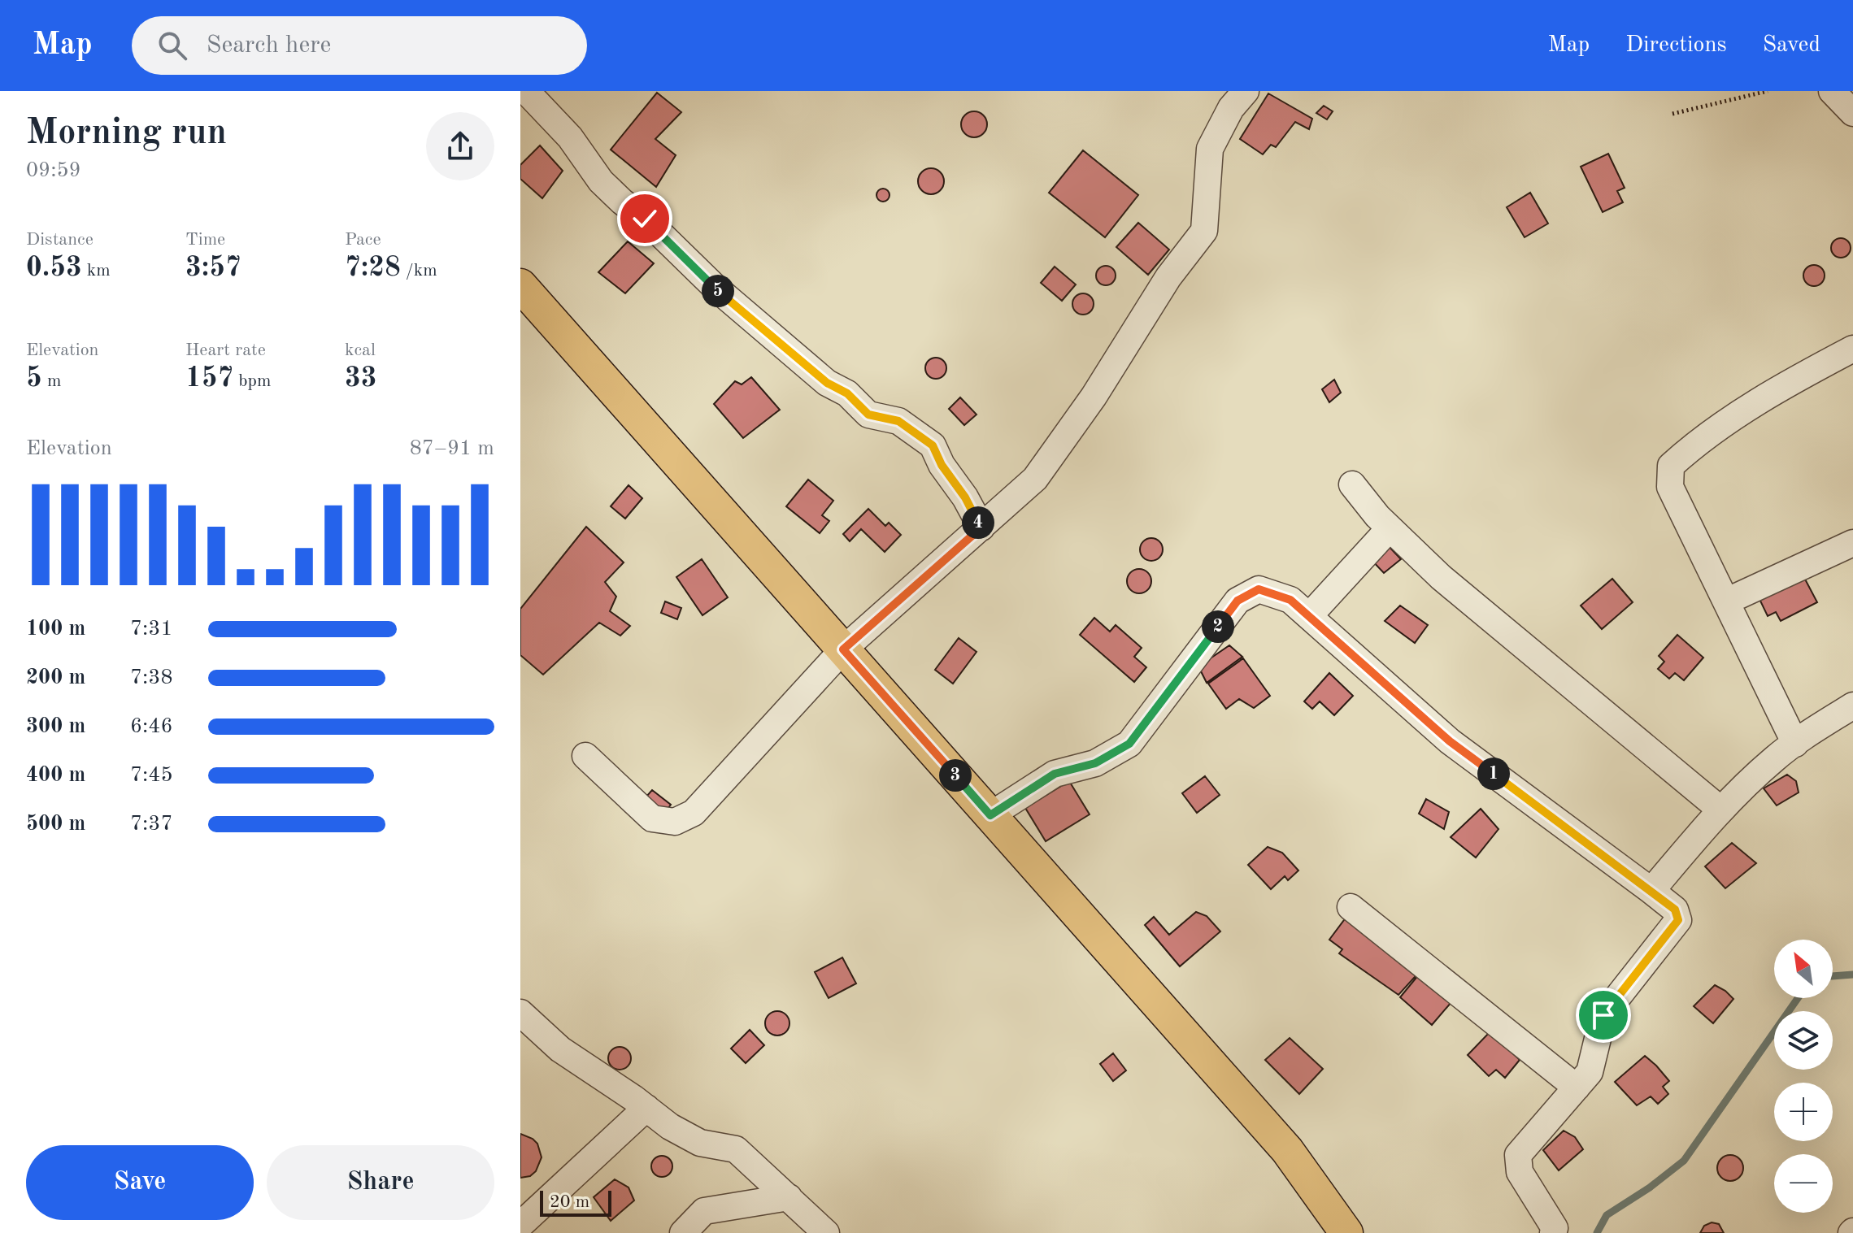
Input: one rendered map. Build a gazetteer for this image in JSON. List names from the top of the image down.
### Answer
{
  "scale_bar": "20 m",
  "north": "top left",
  "page": {
    "header": "Map",
    "search": "Search here",
    "nav": ["Map", "Directions", "Saved"],
    "heading": ["Morning run", "09:59"],
    "stats": [
      ["Distance", "0.53 km"],
      ["Time", "3:57"],
      ["Pace", "7:28 /km"],
      ["Elevation", "5 m"],
      ["Heart rate", "157 bpm"],
      ["kcal", "33"]
    ],
    "pins": [
      "5",
      "4",
      "2",
      "1",
      "3"
    ],
    "chart": ["Elevation", "87–91 m"],
    "list": [
      {
        "name": "100 m",
        "note": "7:31"
      },
      {
        "name": "200 m",
        "note": "7:38"
      },
      {
        "name": "300 m",
        "note": "6:46"
      },
      {
        "name": "400 m",
        "note": "7:45"
      },
      {
        "name": "500 m",
        "note": "7:37"
      }
    ],
    "map_buttons": ["+", "−"],
    "buttons": ["Save", "Share"],
    "scale": "20 m"
  }
}
